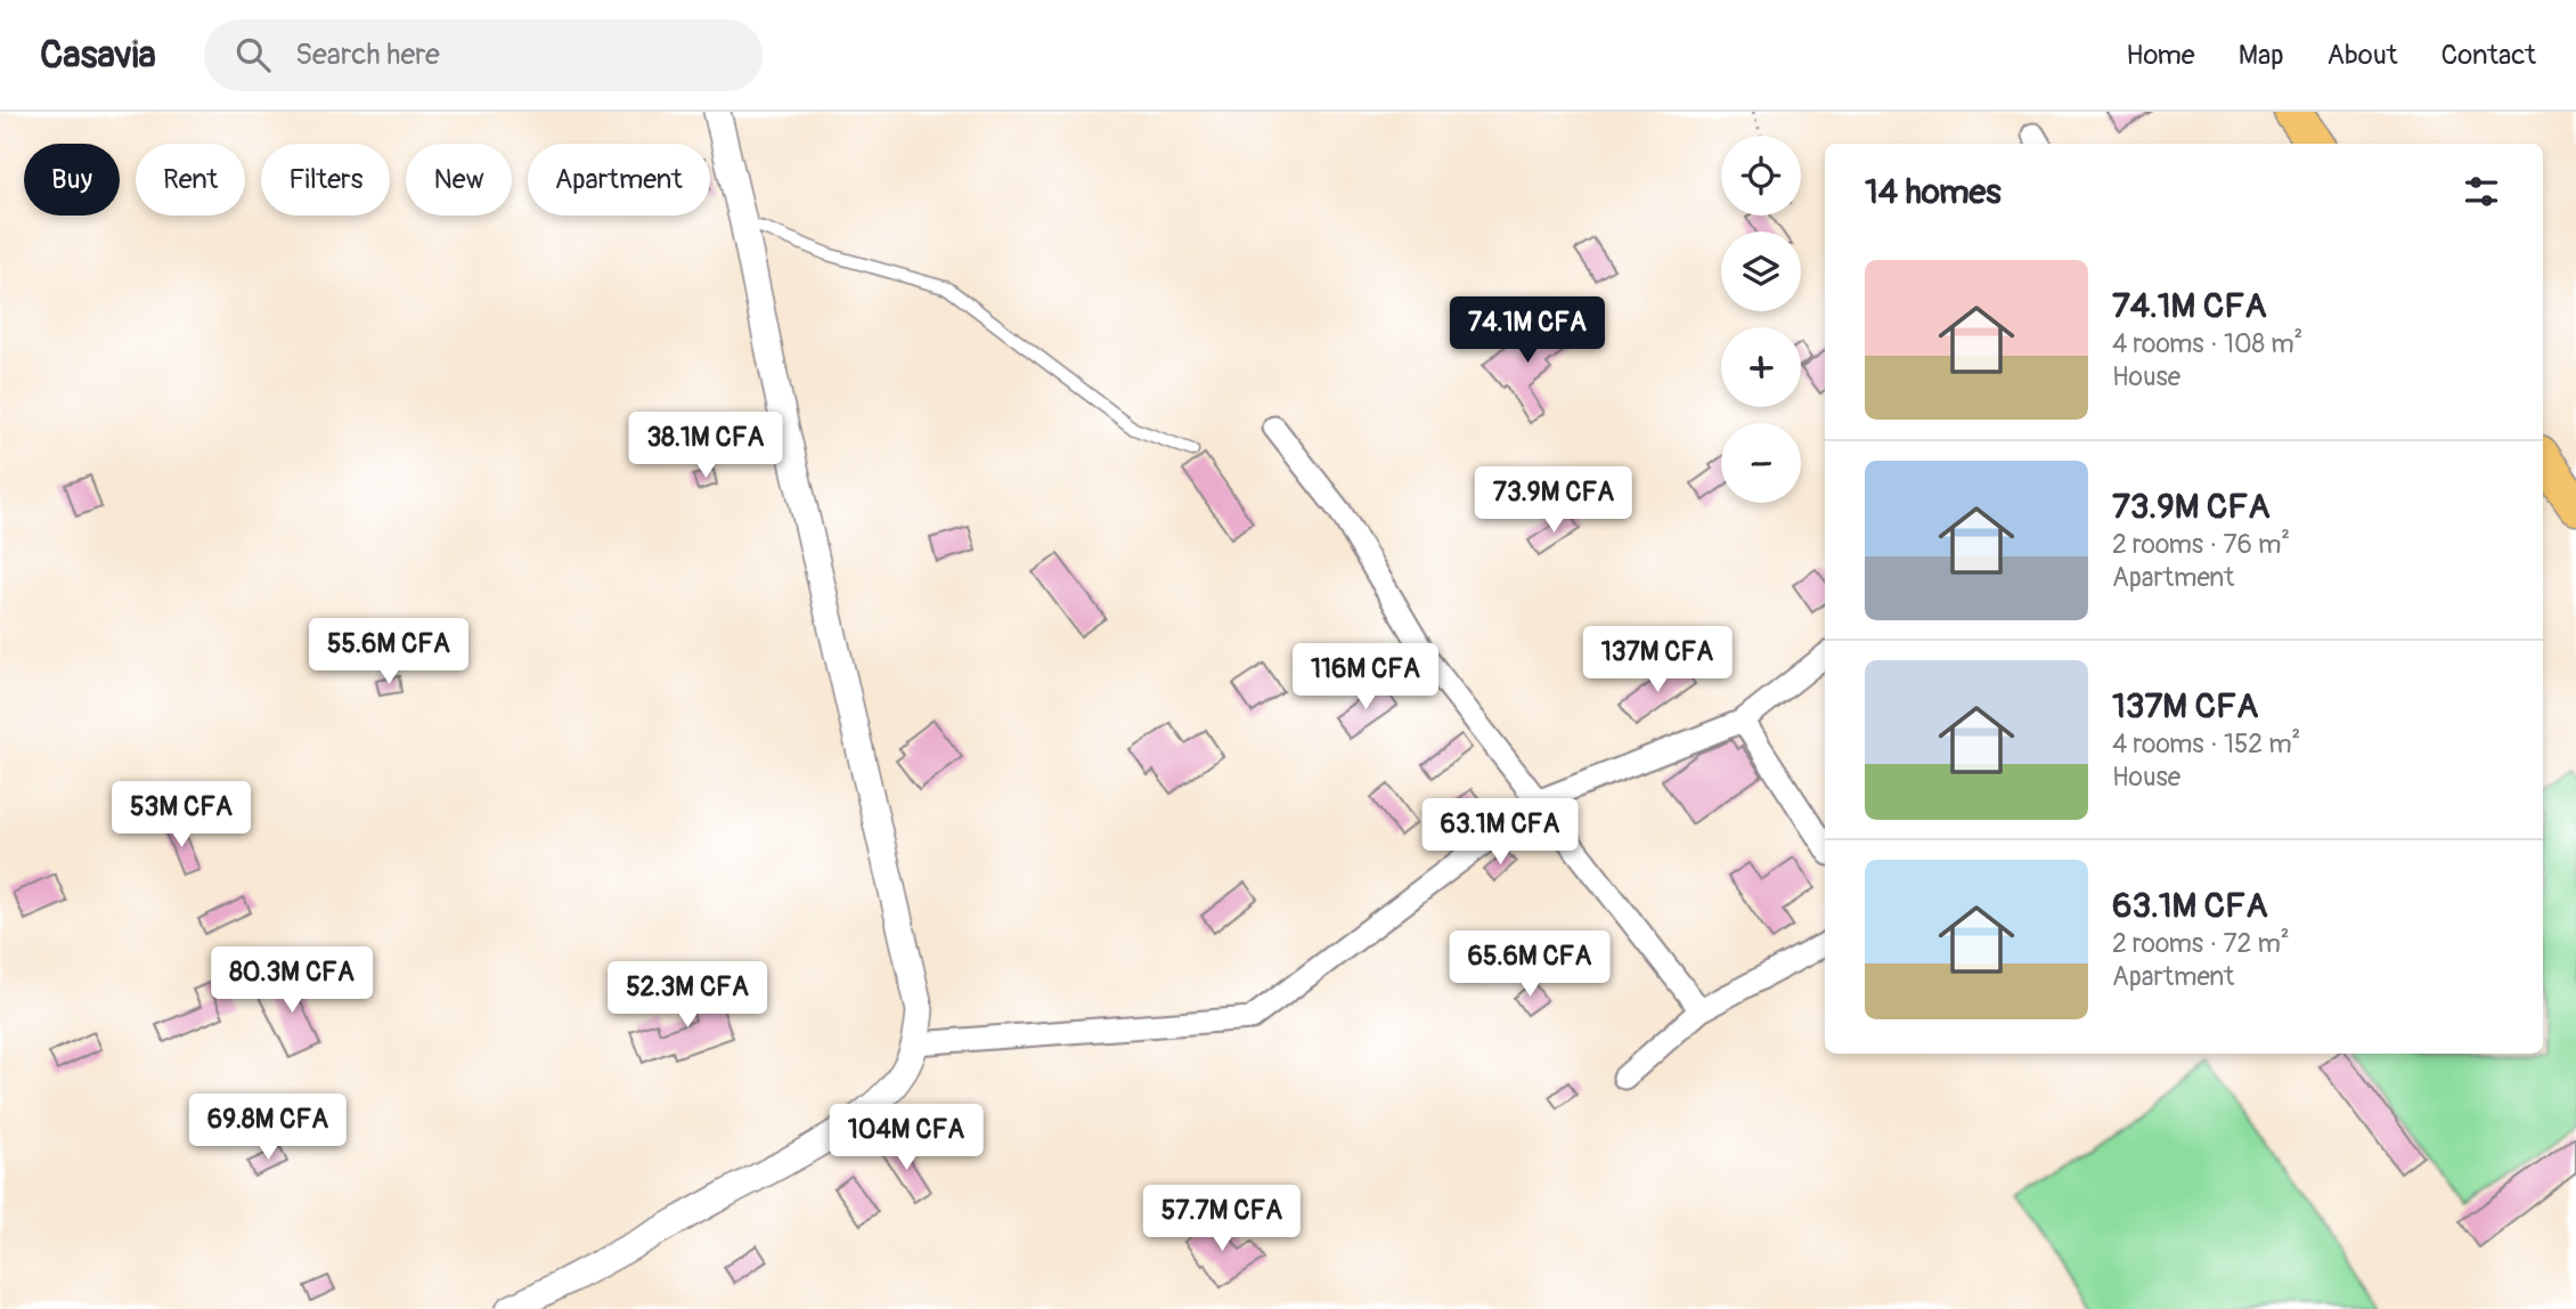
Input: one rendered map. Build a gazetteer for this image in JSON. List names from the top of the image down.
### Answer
{
  "page": {
    "header": "Casavia",
    "search": "Search here",
    "nav": [
      "Home",
      "Map",
      "About",
      "Contact"
    ],
    "map_buttons": ["+", "−"],
    "chip": [
      "Buy",
      "Rent",
      "Filters",
      "New",
      "Apartment"
    ],
    "heading": "14 homes",
    "list": [
      {
        "name": "74.1M CFA",
        "note": "4 rooms · 108 m² · House"
      },
      {
        "name": "73.9M CFA",
        "note": "2 rooms · 76 m² · Apartment"
      },
      {
        "name": "137M CFA",
        "note": "4 rooms · 152 m² · House"
      },
      {
        "name": "63.1M CFA",
        "note": "2 rooms · 72 m² · Apartment"
      }
    ],
    "price": [
      "74.1M CFA",
      "38.1M CFA",
      "73.9M CFA",
      "55.6M CFA",
      "137M CFA",
      "116M CFA",
      "53M CFA",
      "63.1M CFA",
      "65.6M CFA",
      "80.3M CFA",
      "52.3M CFA",
      "69.8M CFA",
      "104M CFA",
      "57.7M CFA"
    ]
  }
}
